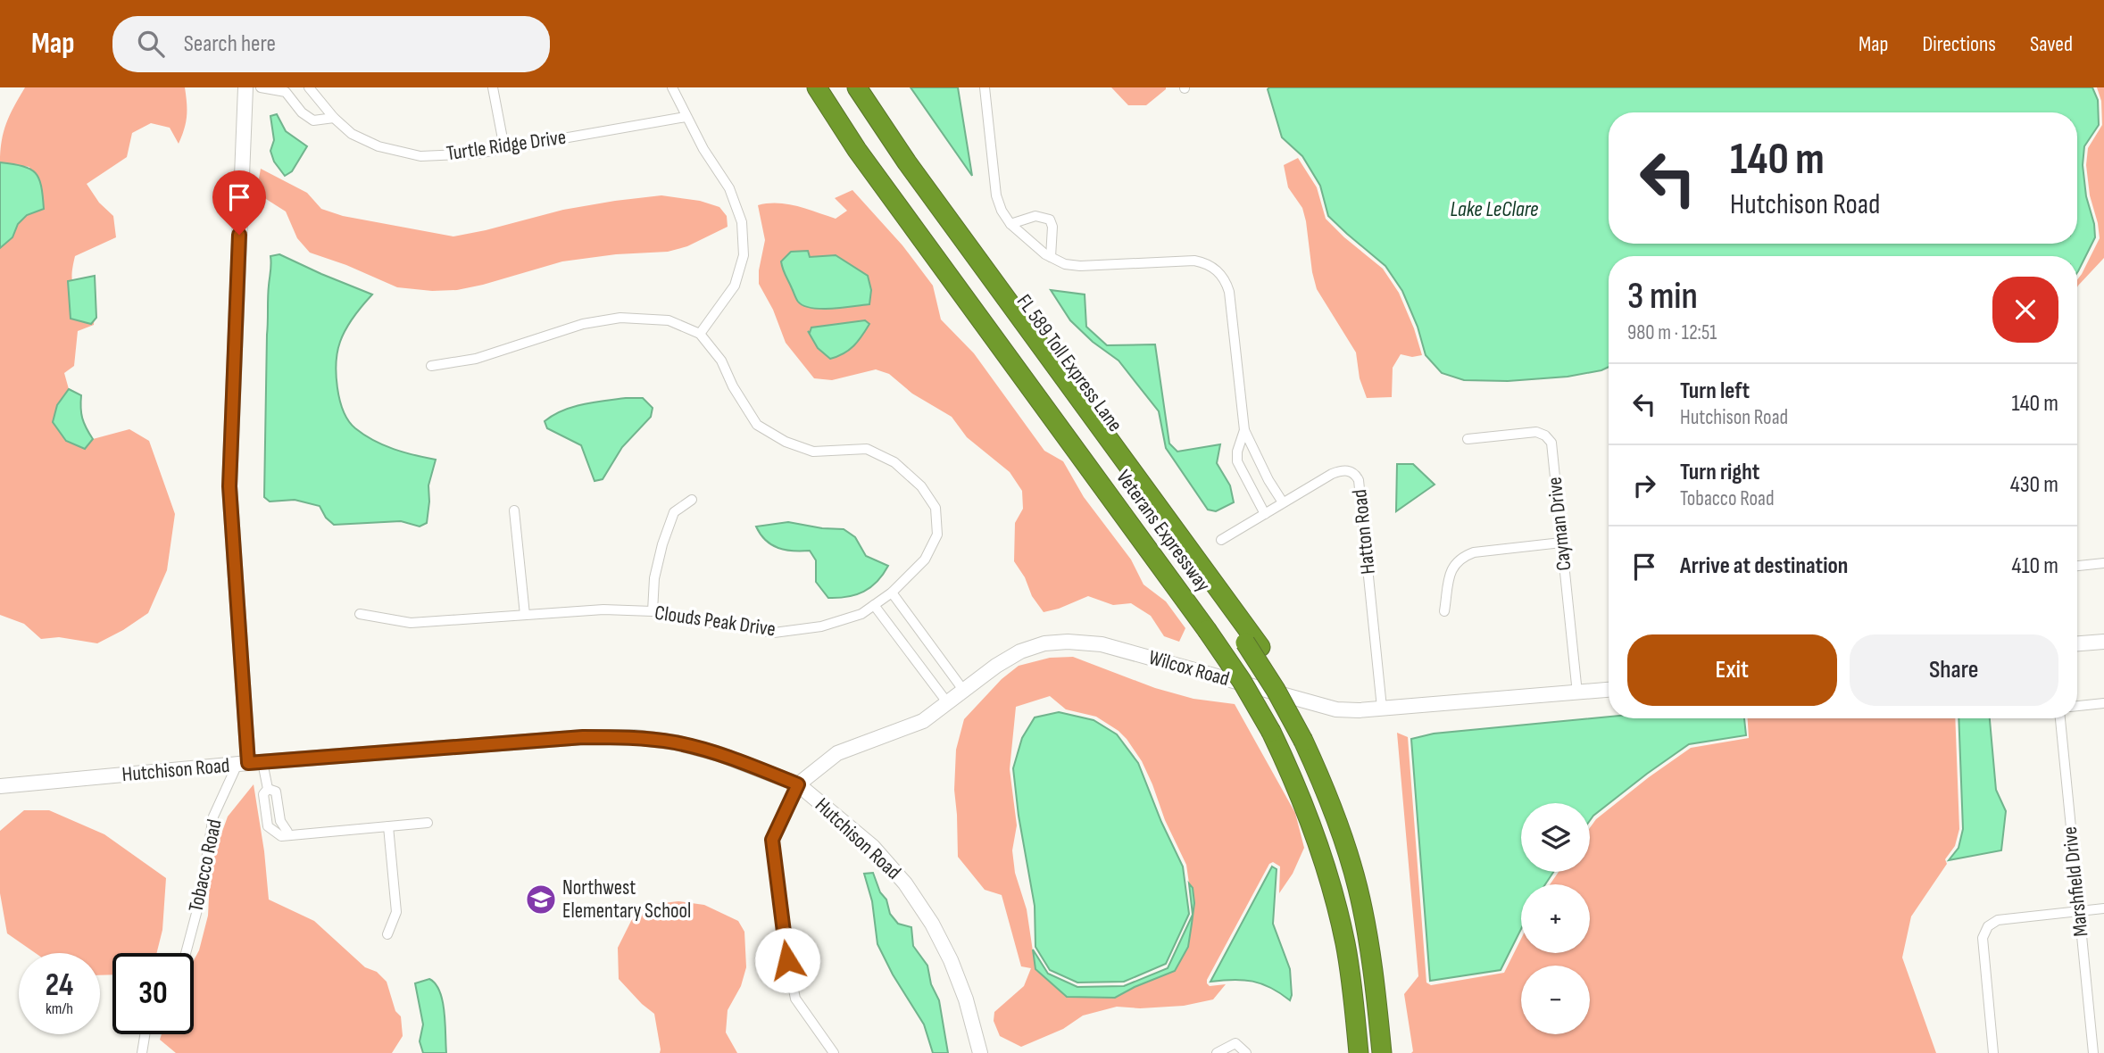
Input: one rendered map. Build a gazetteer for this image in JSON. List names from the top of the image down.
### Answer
{
  "streets": {
    "highway": ["FL 589 Toll Express Lane", "Veterans Expressway"],
    "street": [
      "Turtle Ridge Drive",
      "Cayman Drive",
      "Hatton Road",
      "Clouds Peak Drive",
      "Wilcox Road",
      "Hutchison Road",
      "Tobacco Road",
      "Marshfield Drive"
    ]
  },
  "crossings": [
    ["FL 589 Toll Express Lane", "Veterans Expressway"],
    ["Cayman Drive", "Wilcox Road"],
    ["Hatton Road", "Wilcox Road"],
    ["Wilcox Road", "Hutchison Road"],
    ["Hutchison Road", "Tobacco Road"]
  ],
  "water": ["Lake LeClare"],
  "places": {
    "school or university": ["Northwest Elementary School"]
  },
  "page": {
    "header": "Map",
    "search": "Search here",
    "nav": ["Map", "Directions", "Saved"],
    "turn": ["140 m", "Hutchison Road"],
    "heading": ["3 min", "980 m · 12:51"],
    "list": [
      {
        "name": "Turn left",
        "note": "Hutchison Road",
        "value": "140 m"
      },
      {
        "name": "Turn right",
        "note": "Tobacco Road",
        "value": "430 m"
      },
      {
        "name": "Arrive at destination",
        "value": "410 m"
      }
    ],
    "buttons": ["Exit", "Share"],
    "map_buttons": ["+", "−"],
    "speed": "24 km/h",
    "limit": "30"
  }
}
